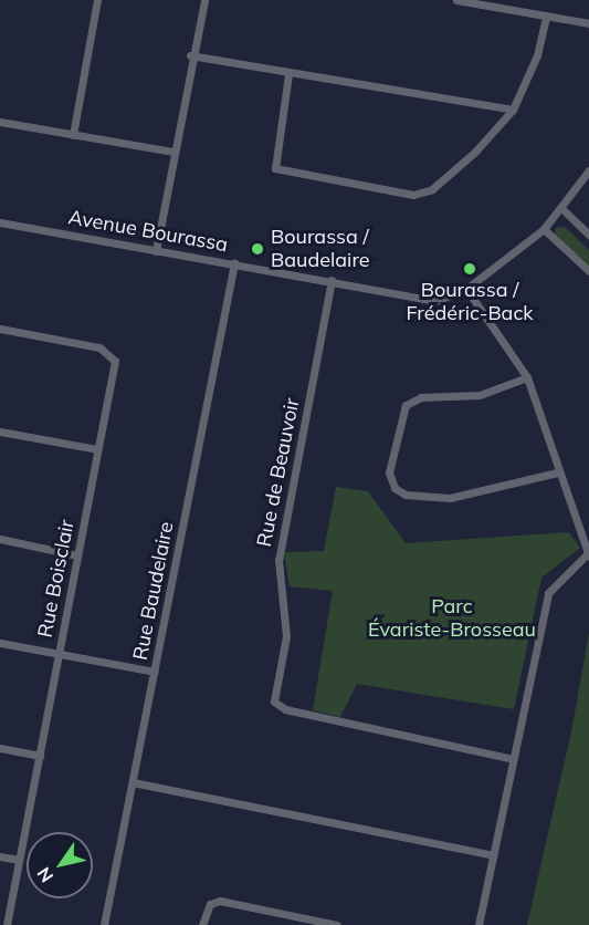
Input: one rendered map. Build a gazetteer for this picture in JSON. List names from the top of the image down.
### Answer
{
  "streets": {
    "street": [
      "Avenue Bourassa",
      "Rue de Beauvoir",
      "Rue Boisclair",
      "Rue Baudelaire"
    ]
  },
  "crossings": [
    ["Avenue Bourassa", "Rue de Beauvoir"],
    ["Avenue Bourassa", "Rue Baudelaire"]
  ],
  "parks": ["Parc Évariste-Brosseau"],
  "places": ["Bourassa / Baudelaire", "Bourassa / Frédéric-Back"],
  "north": "bottom left"
}
